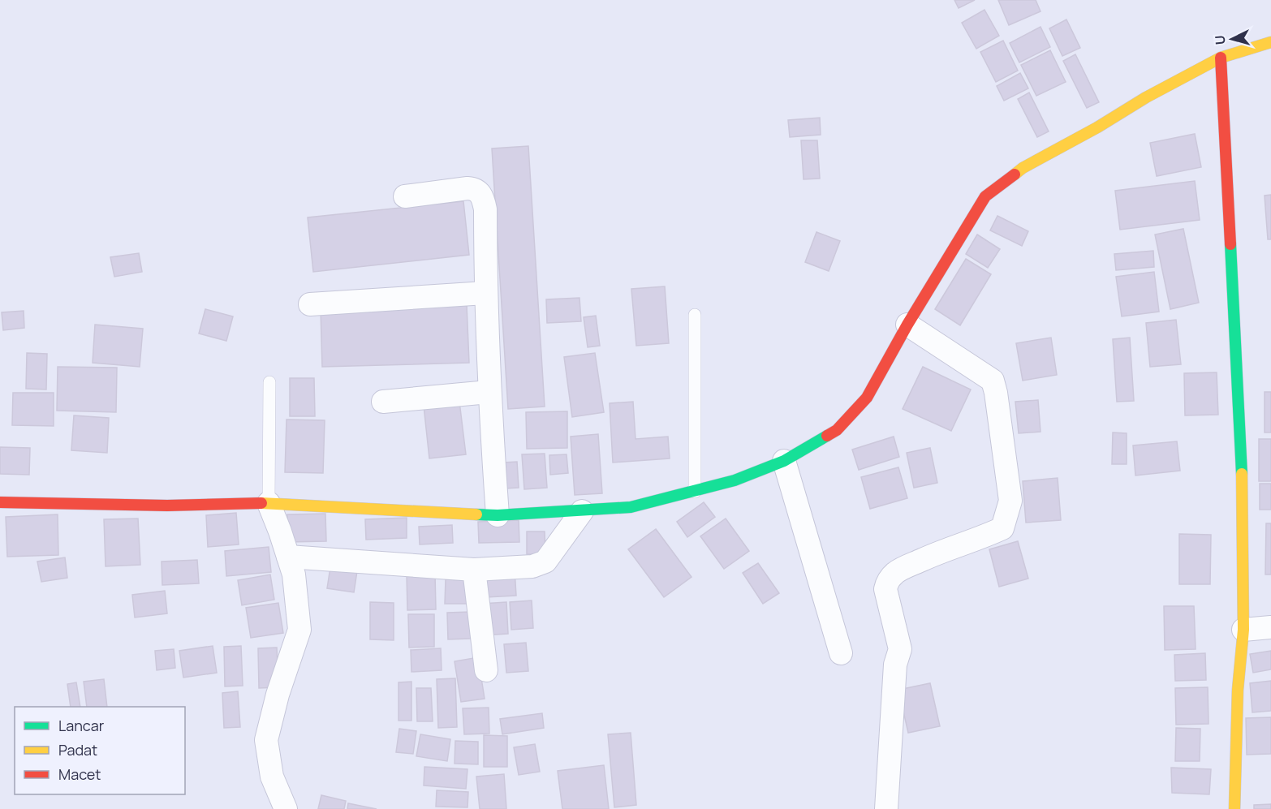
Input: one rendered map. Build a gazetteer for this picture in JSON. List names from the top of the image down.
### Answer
{
  "legend": ["Lancar", "Padat", "Macet"],
  "north": "left"
}
